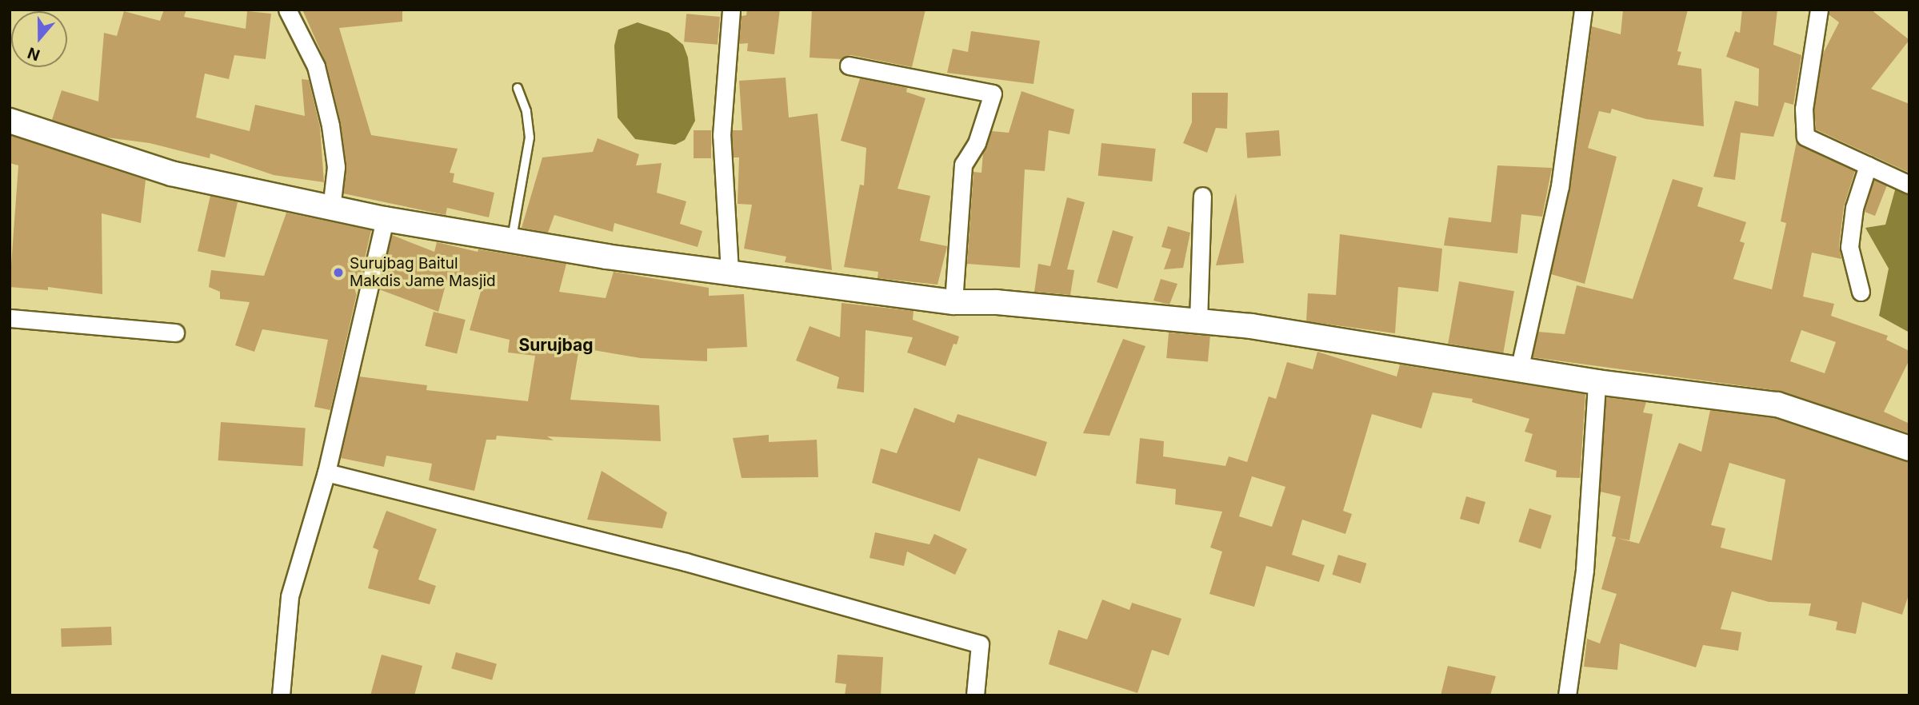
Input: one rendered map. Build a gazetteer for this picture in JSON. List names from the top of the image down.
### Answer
{
  "districts": ["Surujbag"],
  "places": ["Surujbag Baitul Makdis Jame Masjid"],
  "north": "bottom"
}
